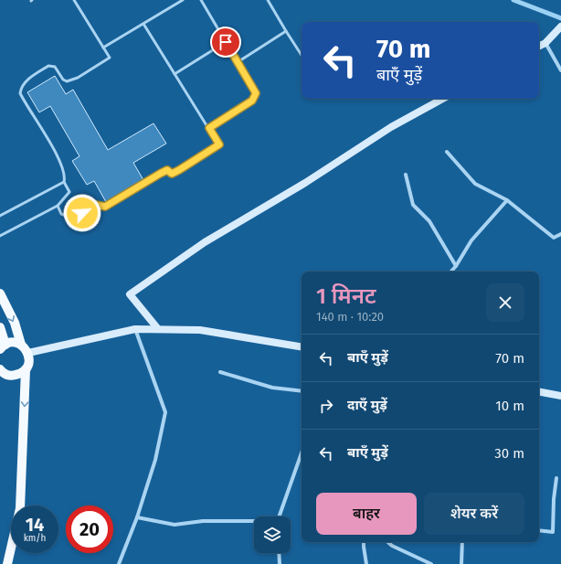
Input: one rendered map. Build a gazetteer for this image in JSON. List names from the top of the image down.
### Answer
{
  "page": {
    "turn": ["70 m", "बाएँ मुड़ें"],
    "heading": ["1 मिनट", "140 m · 10:20"],
    "list": [
      {
        "name": "बाएँ मुड़ें",
        "value": "70 m"
      },
      {
        "name": "दाएँ मुड़ें",
        "value": "10 m"
      },
      {
        "name": "बाएँ मुड़ें",
        "value": "30 m"
      }
    ],
    "buttons": ["बाहर", "शेयर करें"],
    "speed": "14 km/h",
    "limit": "20"
  }
}
